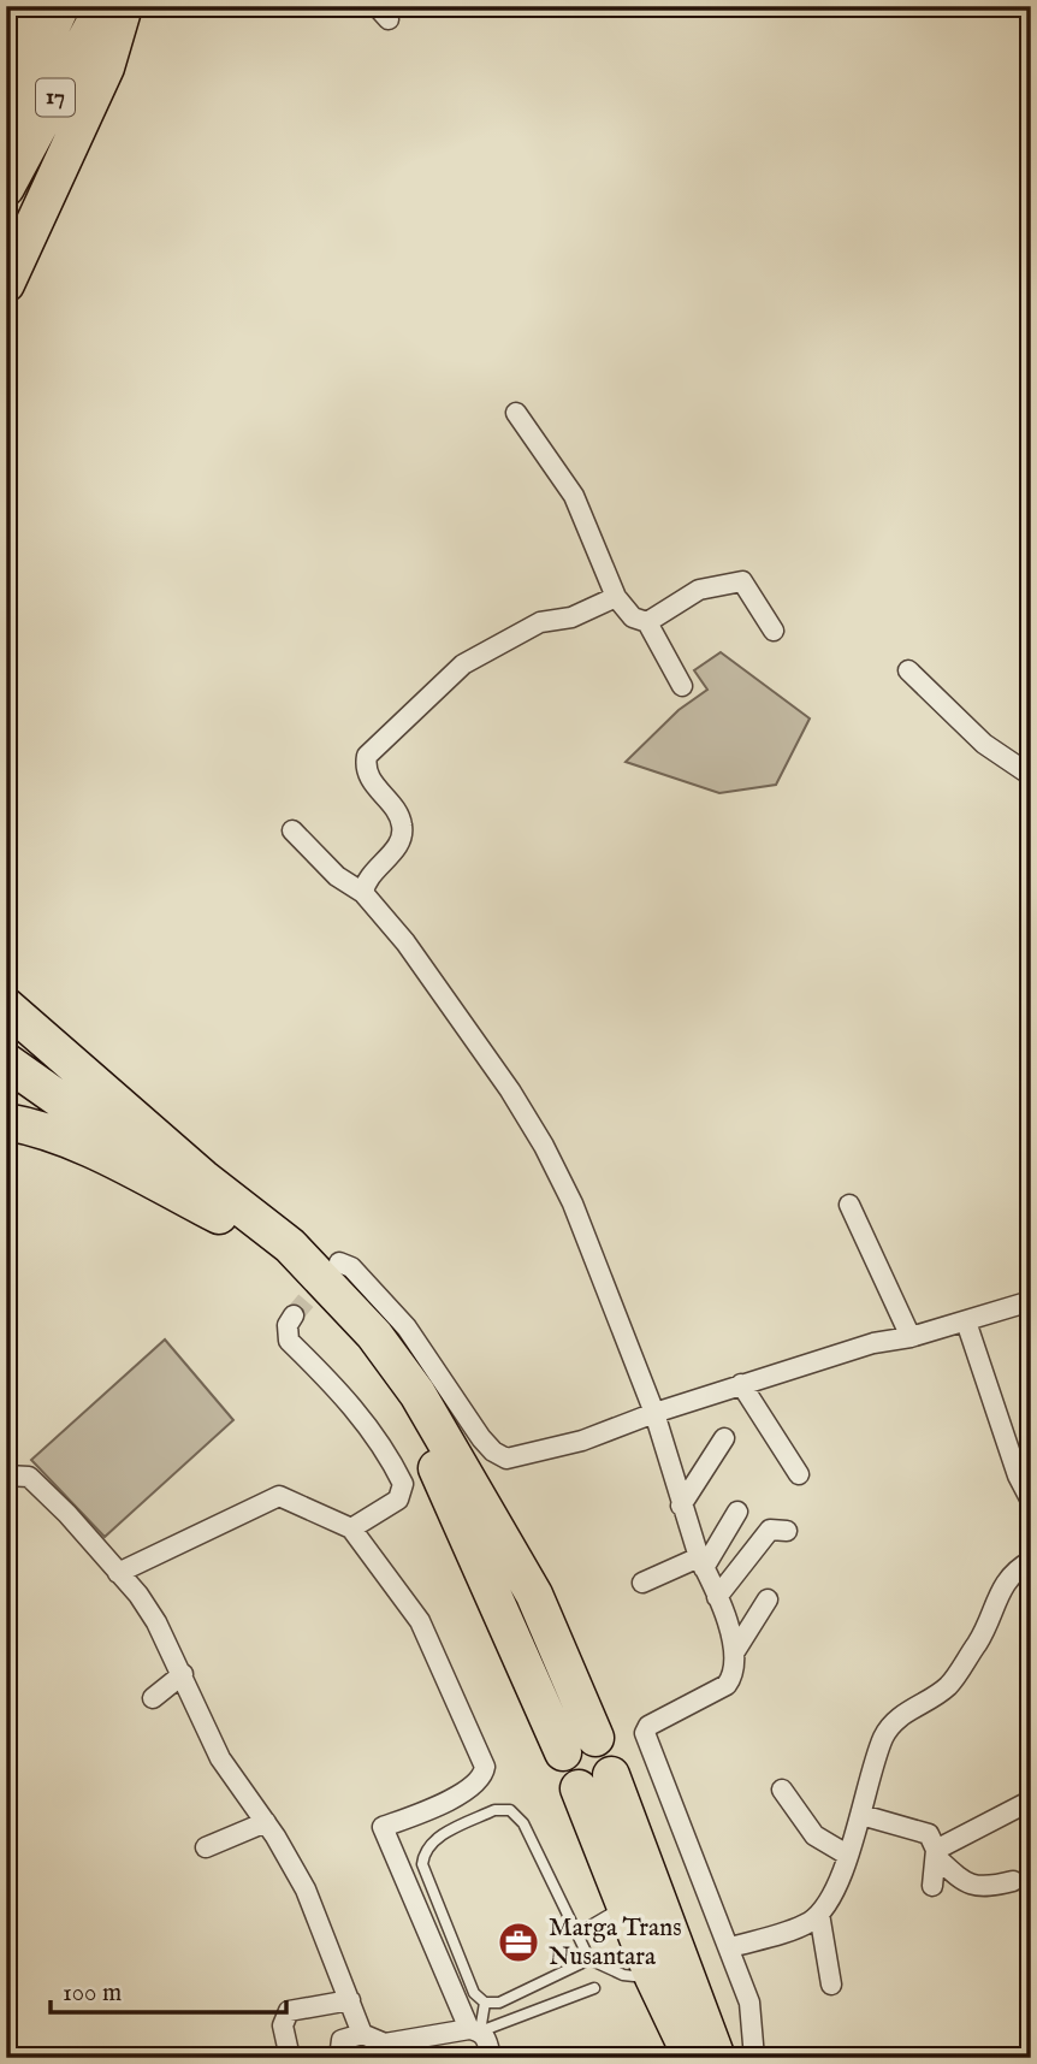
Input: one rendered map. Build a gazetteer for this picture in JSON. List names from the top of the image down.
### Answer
{
  "streets": {
    "highway": ["17"]
  },
  "places": {
    "office": ["Marga Trans Nusantara"]
  },
  "scale_bar": "100 m"
}
